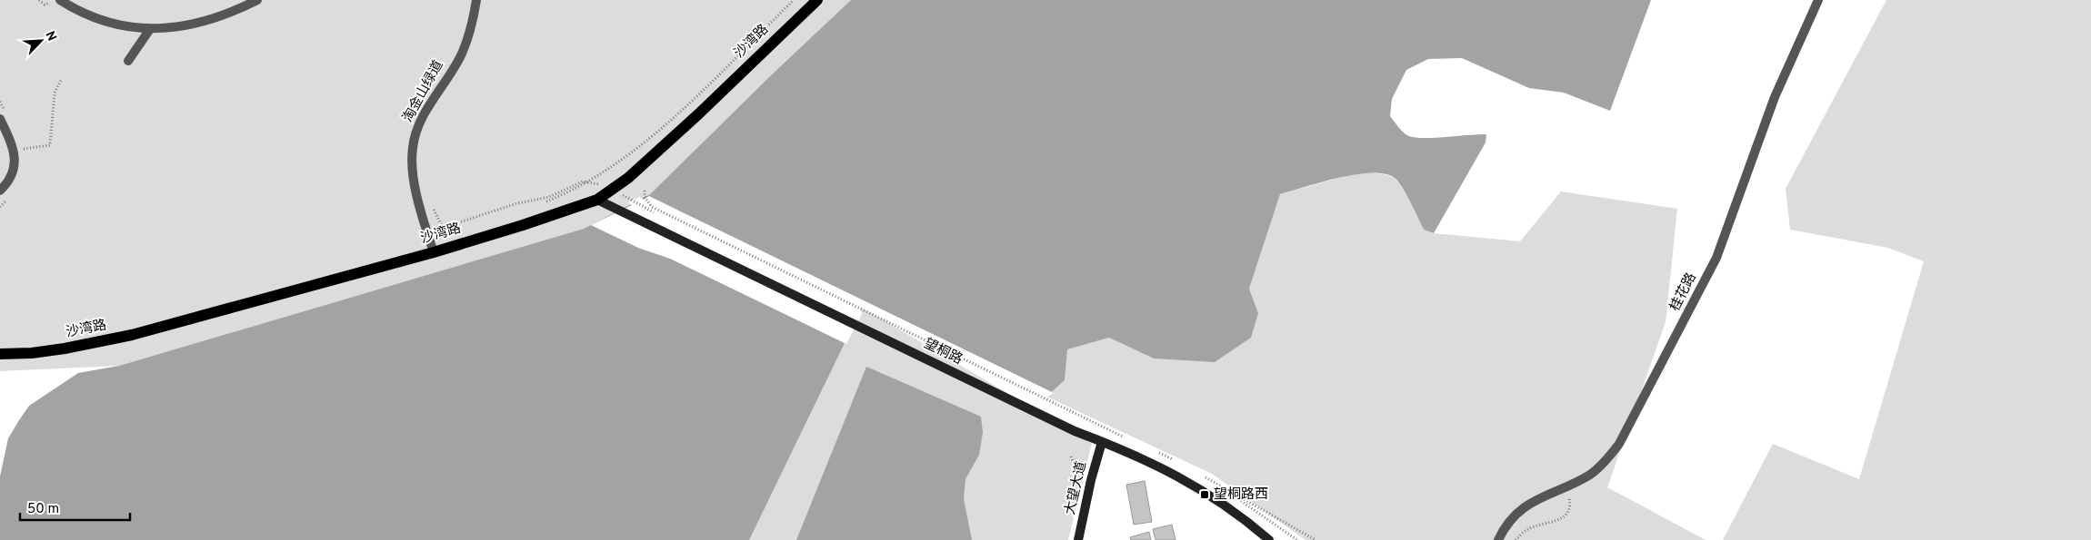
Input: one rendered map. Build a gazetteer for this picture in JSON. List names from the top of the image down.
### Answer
{
  "streets": {
    "main road": ["沙湾路", "望桐路", "大望大道"],
    "street": ["淘金山绿道", "桂花路"]
  },
  "crossings": [
    ["沙湾路", "淘金山绿道"],
    ["沙湾路", "望桐路"],
    ["望桐路", "大望大道"]
  ],
  "places": {
    "transit": ["望桐路西"]
  },
  "scale_bar": "50 m",
  "north": "top right"
}
